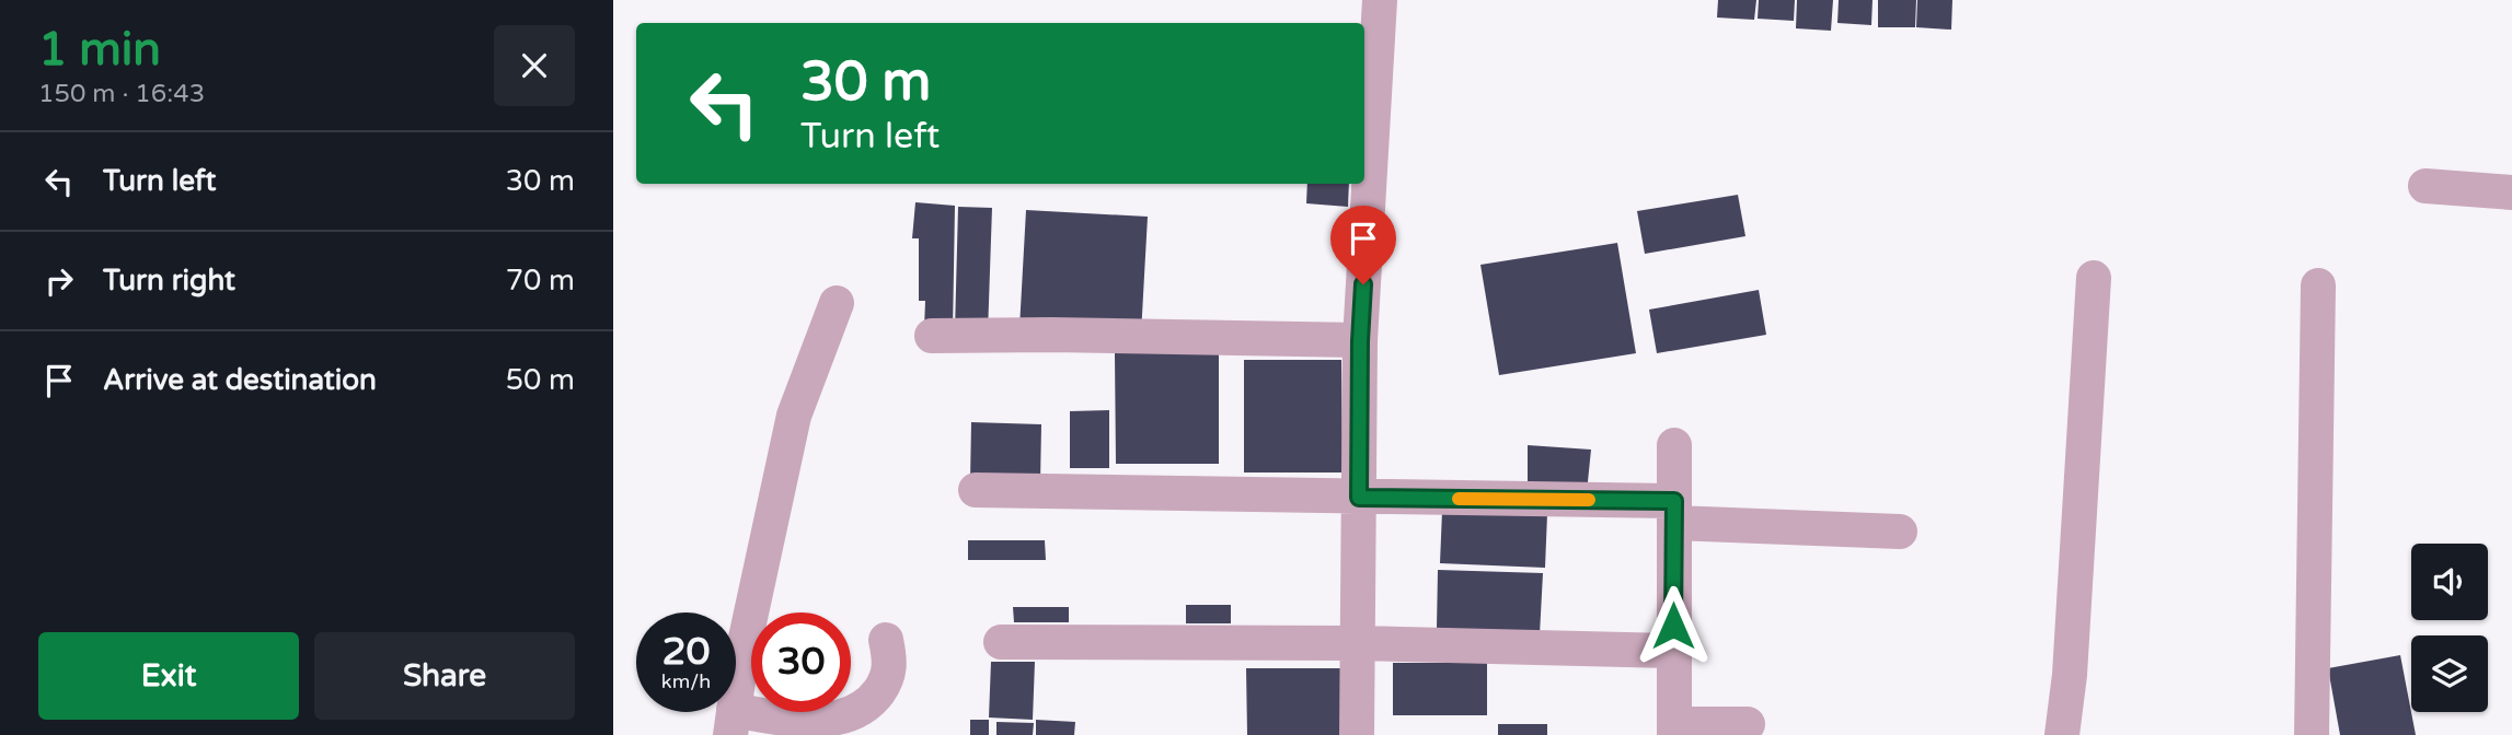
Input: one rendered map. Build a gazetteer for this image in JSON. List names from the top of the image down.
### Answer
{
  "page": {
    "heading": ["1 min", "150 m · 16:43"],
    "turn": ["30 m", "Turn left"],
    "list": [
      {
        "name": "Turn left",
        "value": "30 m"
      },
      {
        "name": "Turn right",
        "value": "70 m"
      },
      {
        "name": "Arrive at destination",
        "value": "50 m"
      }
    ],
    "speed": "20 km/h",
    "limit": "30",
    "buttons": ["Exit", "Share"]
  }
}
